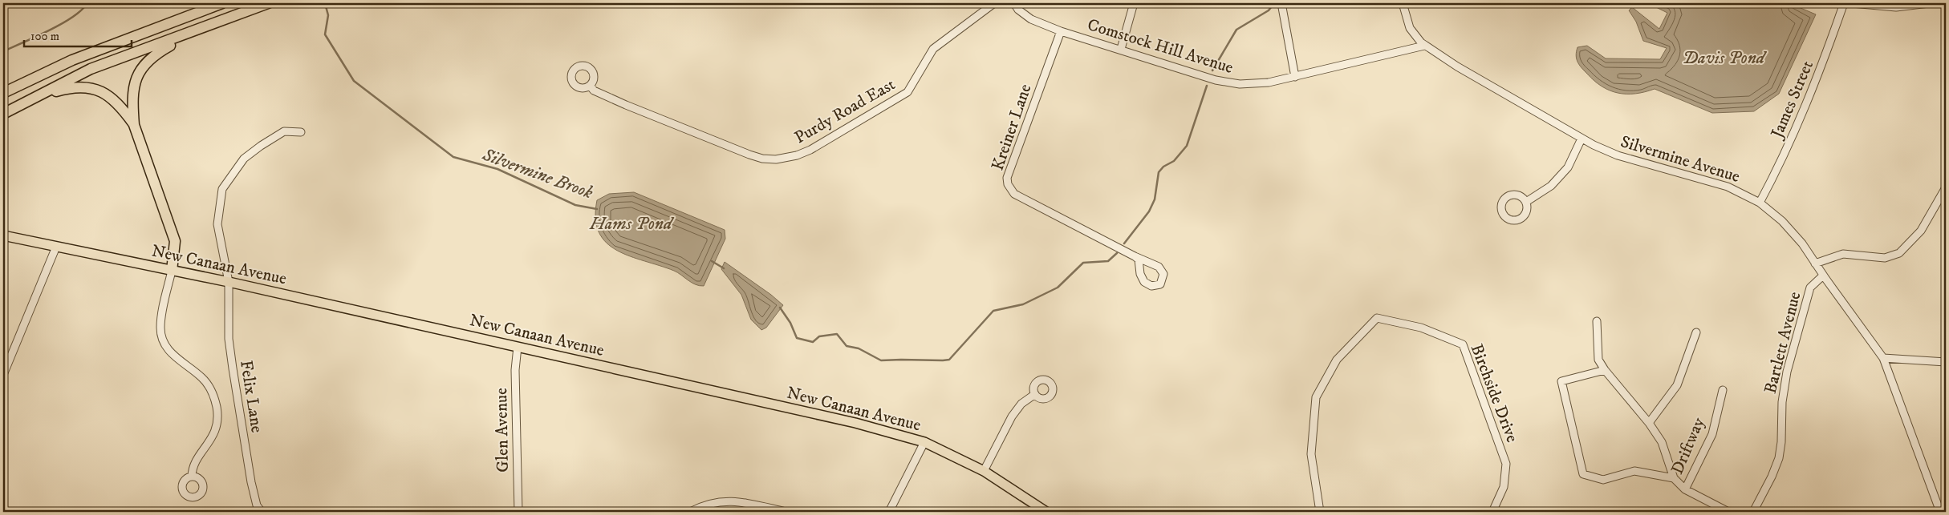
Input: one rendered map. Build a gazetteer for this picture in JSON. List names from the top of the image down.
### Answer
{
  "streets": {
    "main road": ["New Canaan Avenue"],
    "street": [
      "Comstock Hill Avenue",
      "James Street",
      "Purdy Road East",
      "Kreiner Lane",
      "Silvermine Avenue",
      "Bartlett Avenue",
      "Birchside Drive",
      "Felix Lane",
      "Glen Avenue",
      "Driftway"
    ]
  },
  "crossings": [
    ["Comstock Hill Avenue", "Kreiner Lane"],
    ["Comstock Hill Avenue", "Silvermine Avenue"],
    ["James Street", "Silvermine Avenue"],
    ["Silvermine Avenue", "Bartlett Avenue"],
    ["New Canaan Avenue", "Felix Lane"],
    ["New Canaan Avenue", "Glen Avenue"]
  ],
  "water": ["Davis Pond", "Silvermine Brook", "Hams Pond"],
  "scale_bar": "100 m"
}
